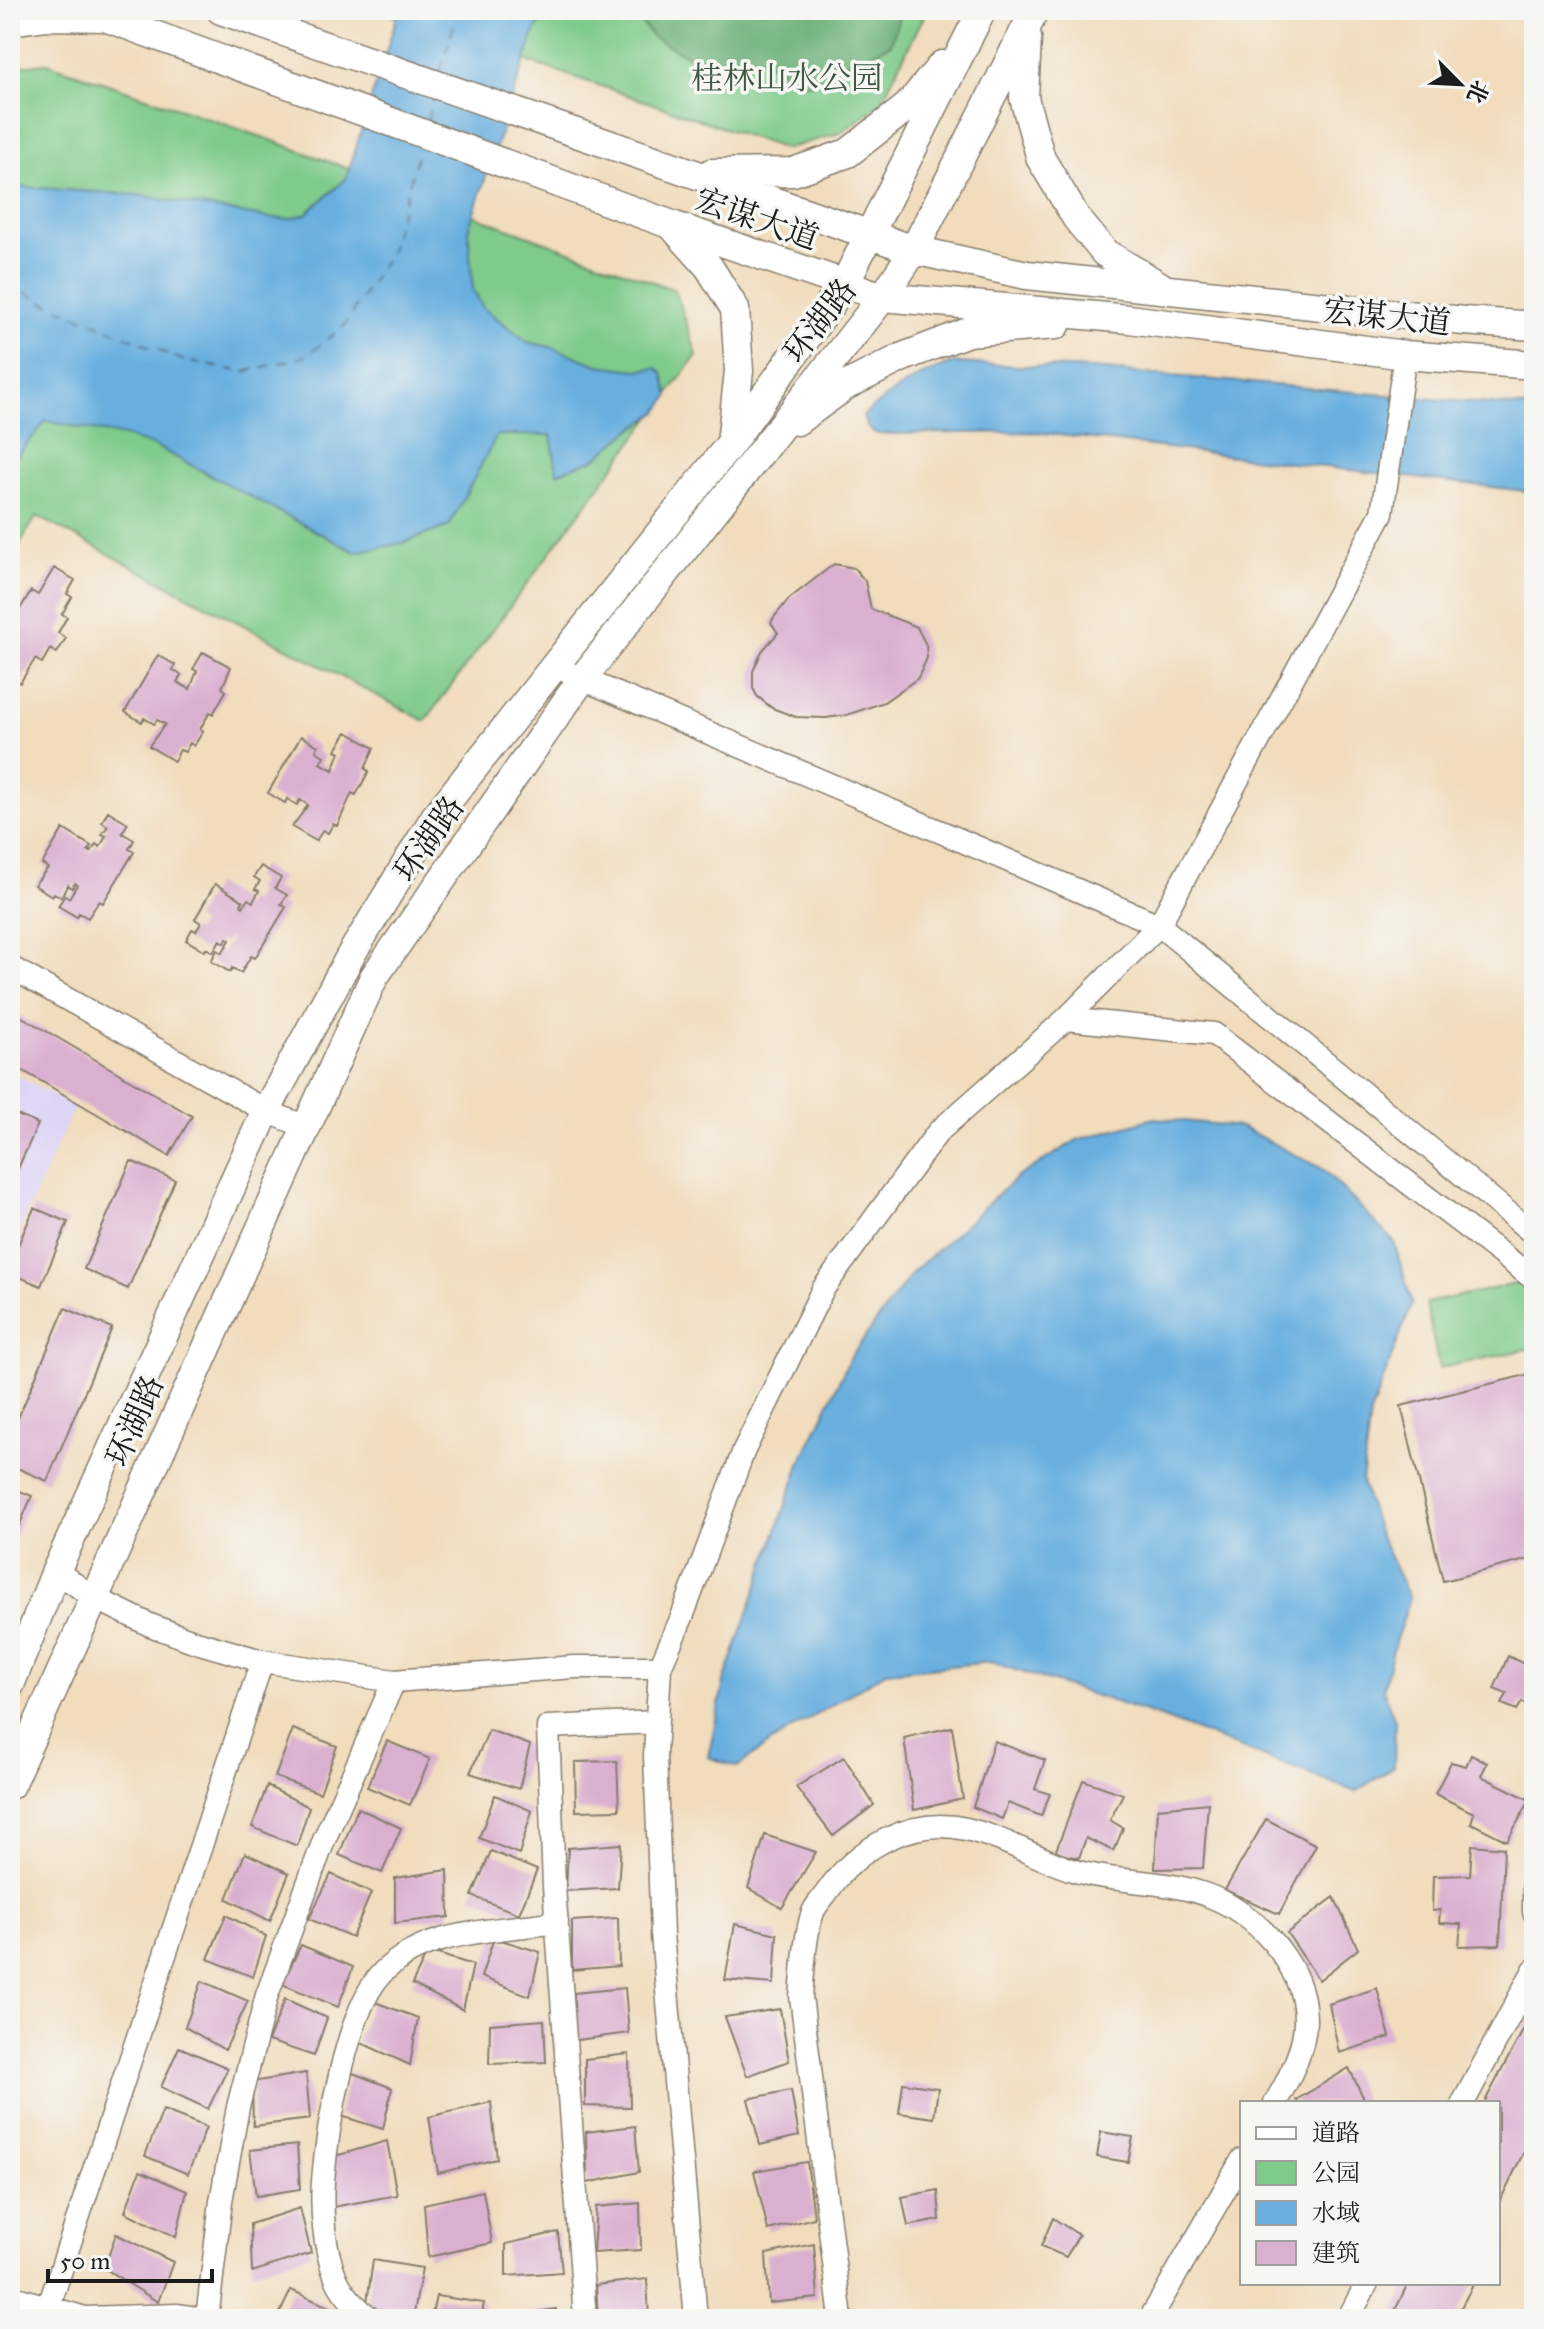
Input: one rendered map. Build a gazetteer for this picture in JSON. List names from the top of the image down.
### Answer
{
  "streets": {
    "main road": ["宏谋大道", "环湖路"]
  },
  "crossings": [
    ["宏谋大道", "环湖路"]
  ],
  "parks": ["桂林山水公园"],
  "legend": [
    "道路",
    "公园",
    "水域",
    "建筑"
  ],
  "scale_bar": "50 m",
  "north": "bottom right"
}
